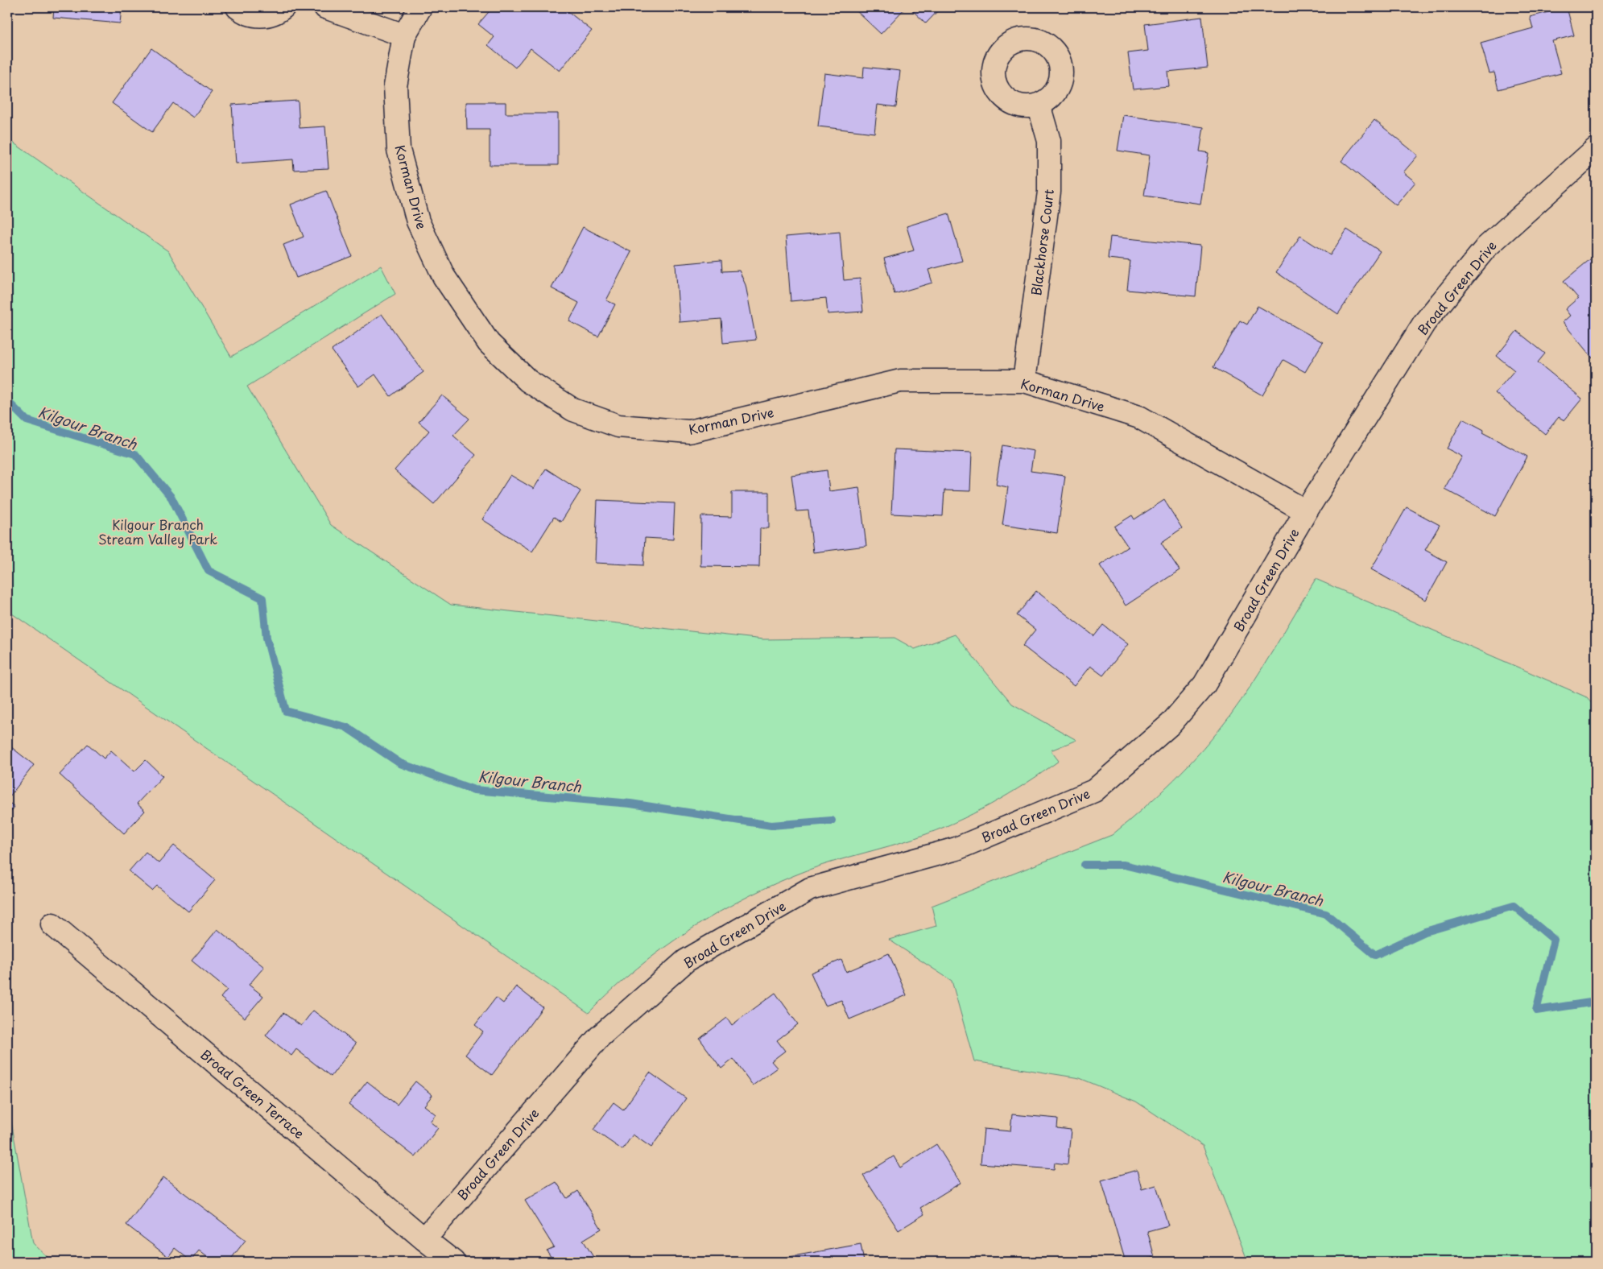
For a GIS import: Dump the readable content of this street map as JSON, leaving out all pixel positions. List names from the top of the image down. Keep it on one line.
{"streets":{"street":["Korman Drive","Blackhorse Court","Broad Green Drive","Broad Green Terrace"]},"crossings":[["Korman Drive","Blackhorse Court"],["Korman Drive","Broad Green Drive"],["Broad Green Drive","Broad Green Terrace"]],"water":["Kilgour Branch"],"parks":["Kilgour Branch Stream Valley Park"]}
